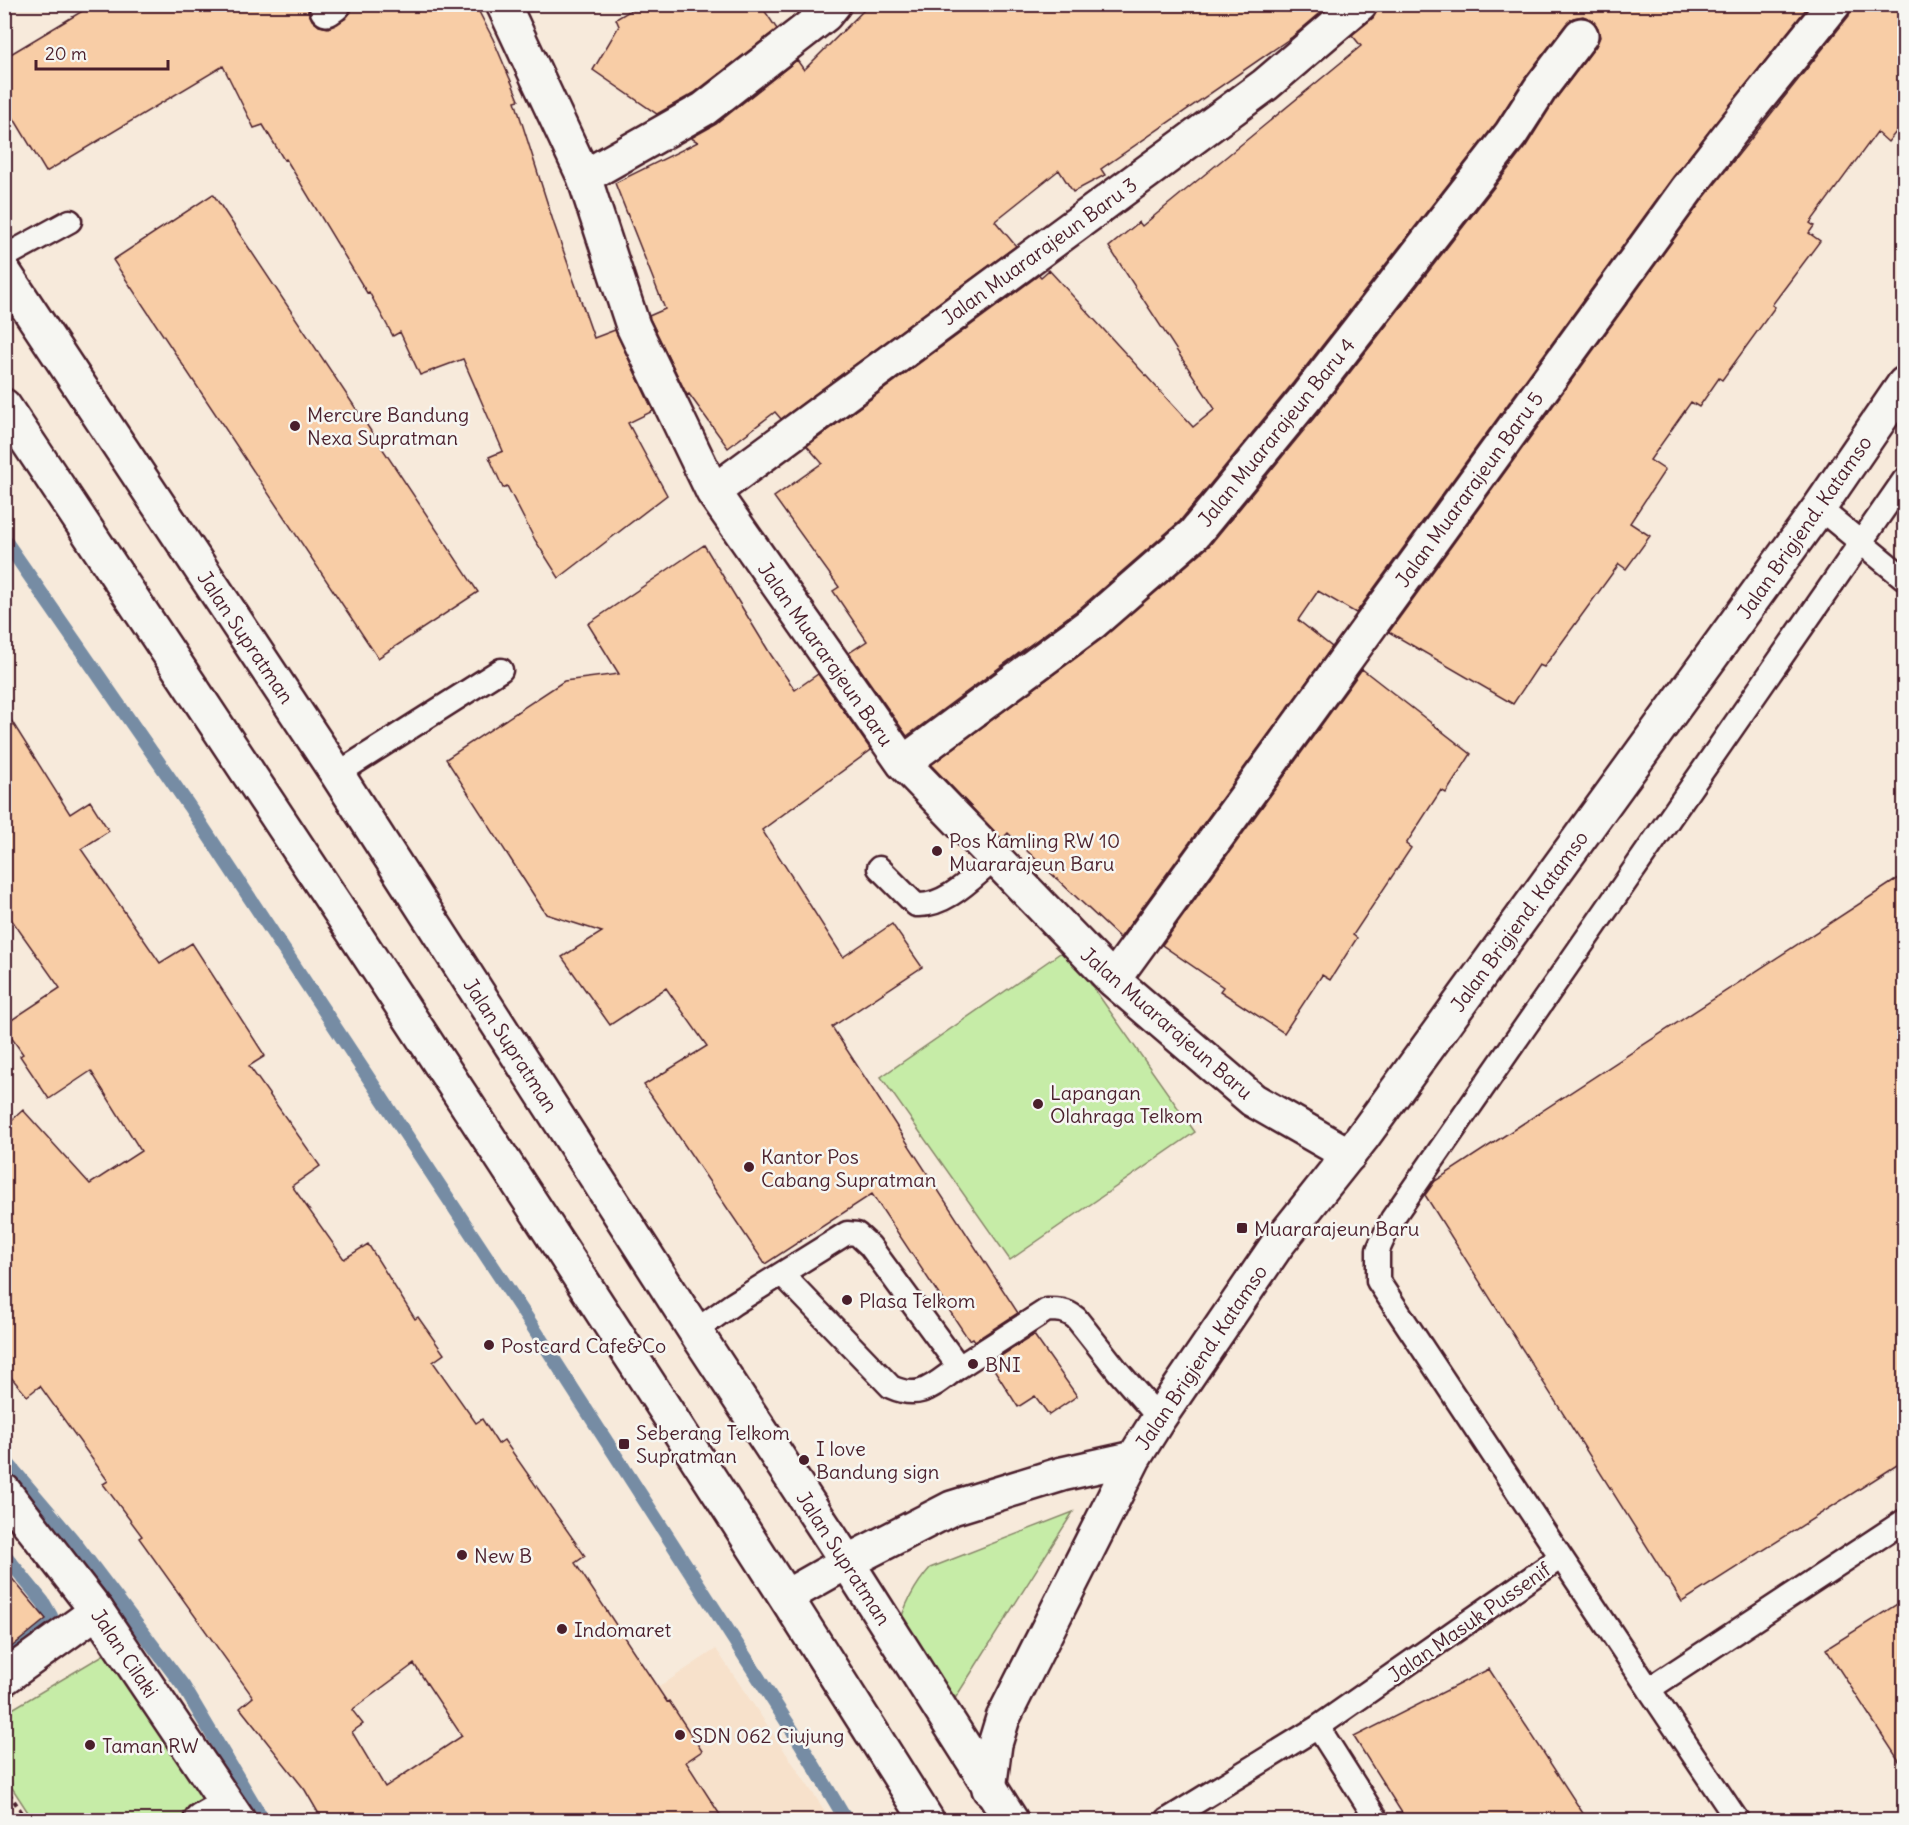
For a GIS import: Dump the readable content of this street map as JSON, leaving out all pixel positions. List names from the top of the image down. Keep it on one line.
{"streets":{"main road":["Jalan Muararajeun Baru 3","Jalan Muararajeun Baru 4","Jalan Muararajeun Baru 5","Jalan Brigjend. Katamso","Jalan Supratman","Jalan Muararajeun Baru","Jalan Cilaki"],"lane":["Jalan Masuk Pussenif"]},"crossings":[["Jalan Muararajeun Baru 3","Jalan Muararajeun Baru"],["Jalan Muararajeun Baru 4","Jalan Muararajeun Baru"],["Jalan Muararajeun Baru 5","Jalan Muararajeun Baru"],["Jalan Brigjend. Katamso","Jalan Supratman"],["Jalan Brigjend. Katamso","Jalan Muararajeun Baru"]],"places":{"other":["Mercure Bandung Nexa Supratman","Pos Kamling RW 10 Muararajeun Baru","Lapangan Olahraga Telkom","Kantor Pos Cabang Supratman","Plasa Telkom","Postcard Cafe&Co","BNI","I love Bandung sign","New B","Indomaret","SDN 062 Ciujung","Taman RW"],"transit":["Muararajeun Baru","Seberang Telkom Supratman"]},"scale_bar":"20 m"}
